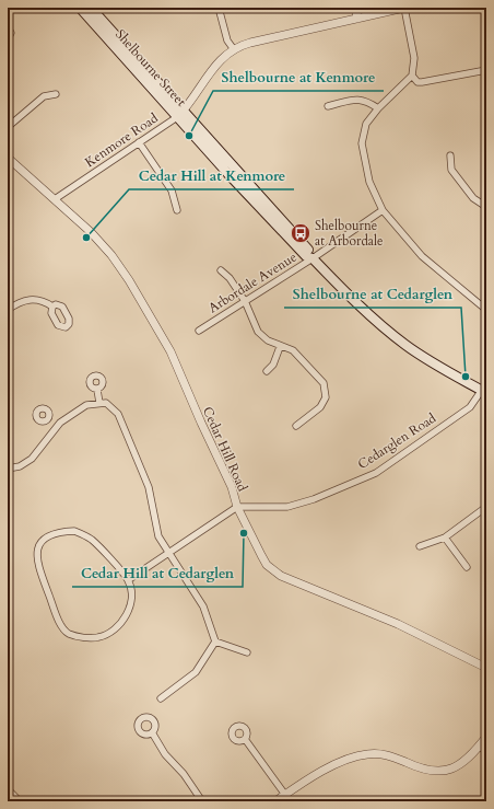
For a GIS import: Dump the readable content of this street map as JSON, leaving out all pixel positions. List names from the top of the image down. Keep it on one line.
{"streets":{"main road":["Shelbourne Street"],"street":["Kenmore Road","Arbordale Avenue","Cedarglen Road","Cedar Hill Road"]},"crossings":[["Shelbourne Street","Kenmore Road"],["Shelbourne Street","Arbordale Avenue"],["Shelbourne Street","Cedarglen Road"],["Kenmore Road","Cedar Hill Road"],["Cedarglen Road","Cedar Hill Road"]],"places":{"other":["Shelbourne at Kenmore","Cedar Hill at Kenmore","Shelbourne at Cedarglen","Cedar Hill at Cedarglen"],"bus stop":["Shelbourne at Arbordale"]}}
